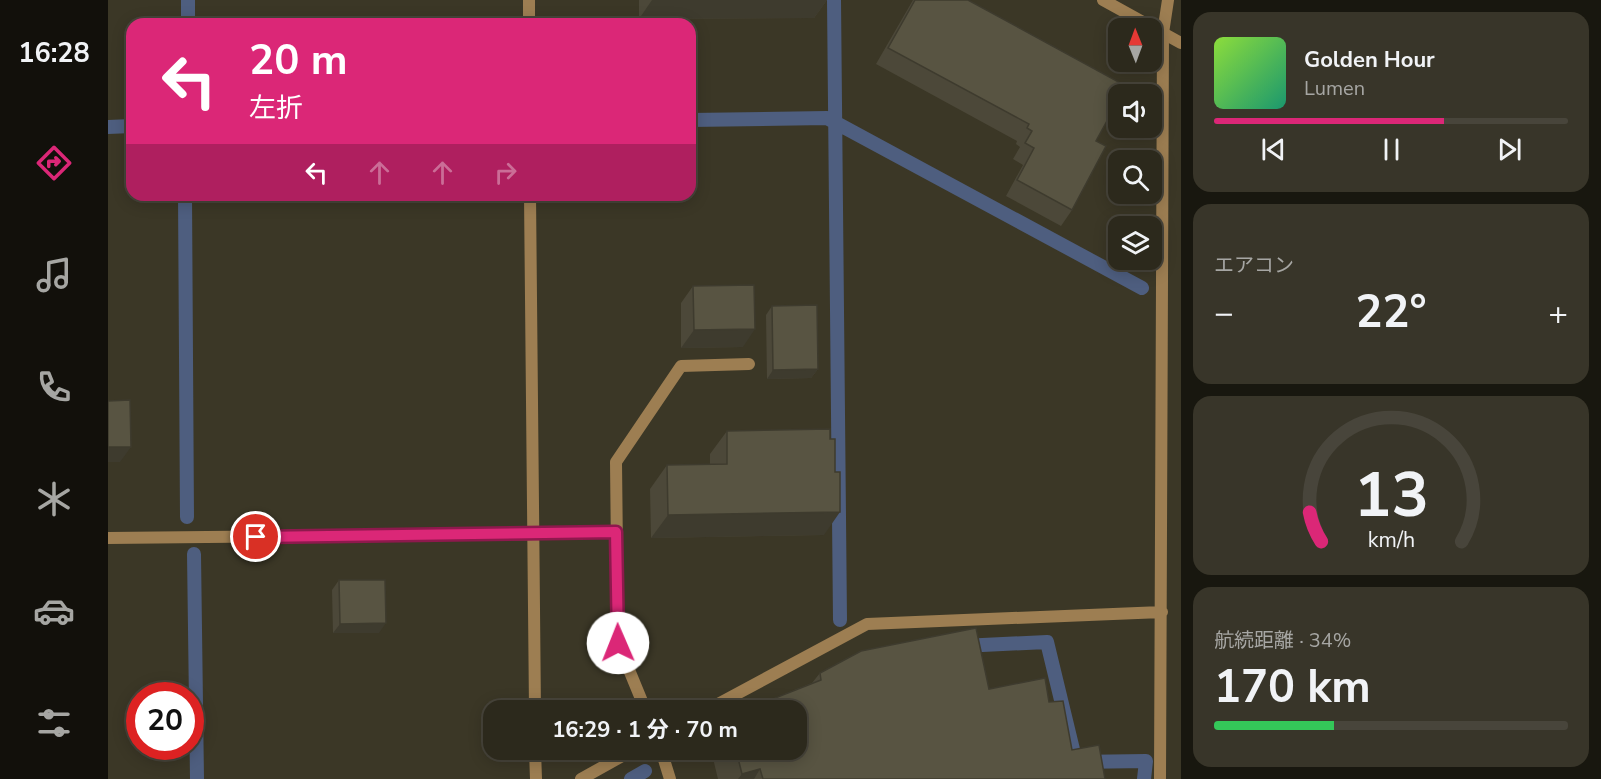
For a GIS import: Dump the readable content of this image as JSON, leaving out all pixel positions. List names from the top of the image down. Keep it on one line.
{"north":"top","page":{"tabs":"16:28","turn":["20 m","左折"],"song":["Golden Hour","Lumen"],"tile":["エアコン",["航続距離 · 34%","170 km"]],"heat":["−","22°","+"],"limit":"20","trip":"16:29 · 1 分 · 70 m","gauge":["13","km/h"]}}
